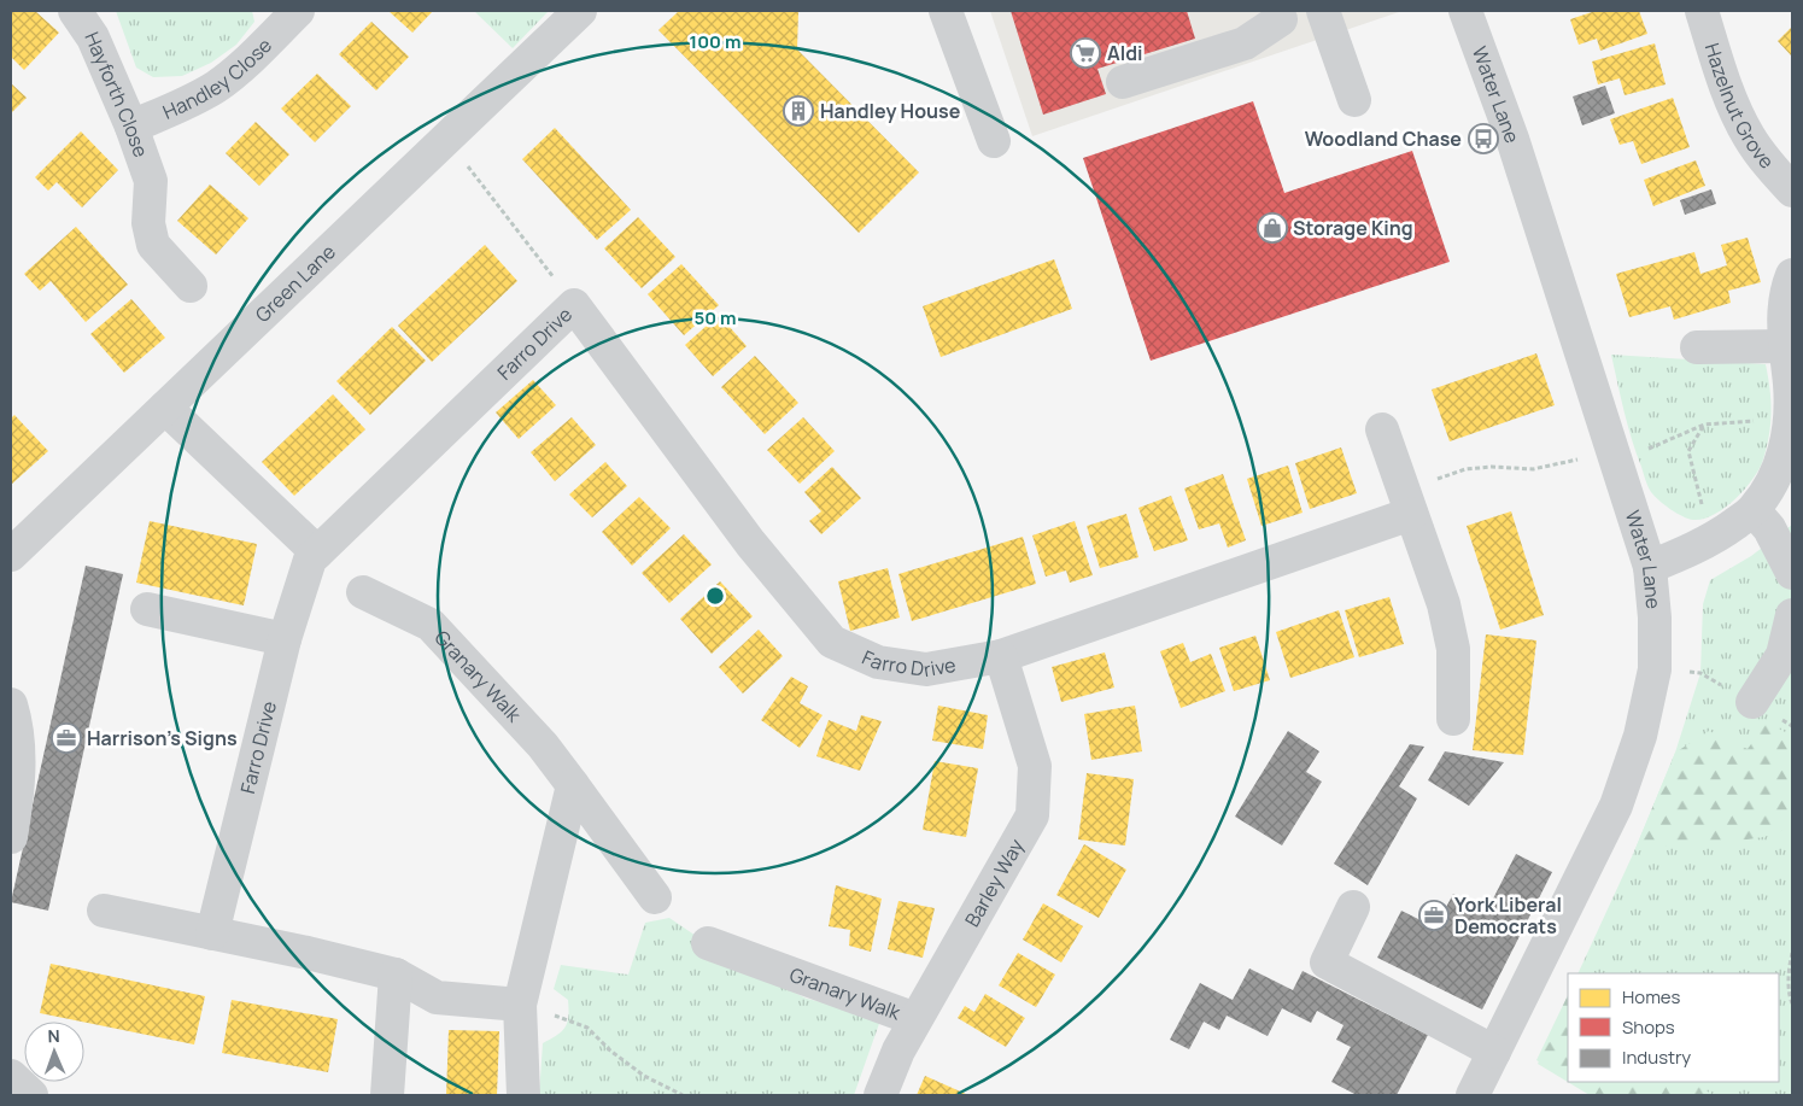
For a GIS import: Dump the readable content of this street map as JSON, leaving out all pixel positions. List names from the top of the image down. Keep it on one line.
{"streets":{"street":["Handley Close","Hayforth Close","Water Lane","Hazelnut Grove","Green Lane","Farro Drive","Granary Walk","Barley Way"]},"crossings":[["Handley Close","Hayforth Close"],["Farro Drive","Barley Way"],["Granary Walk","Barley Way"]],"places":{"supermarket":["Aldi"],"building":["Handley House"],"bus stop":["Woodland Chase"],"shop":["Storage King"],"office":["Harrison's Signs","York Liberal Democrats"]},"legend":["Homes","Shops","Industry"],"north":"top","rings":["100 m","50 m"]}
